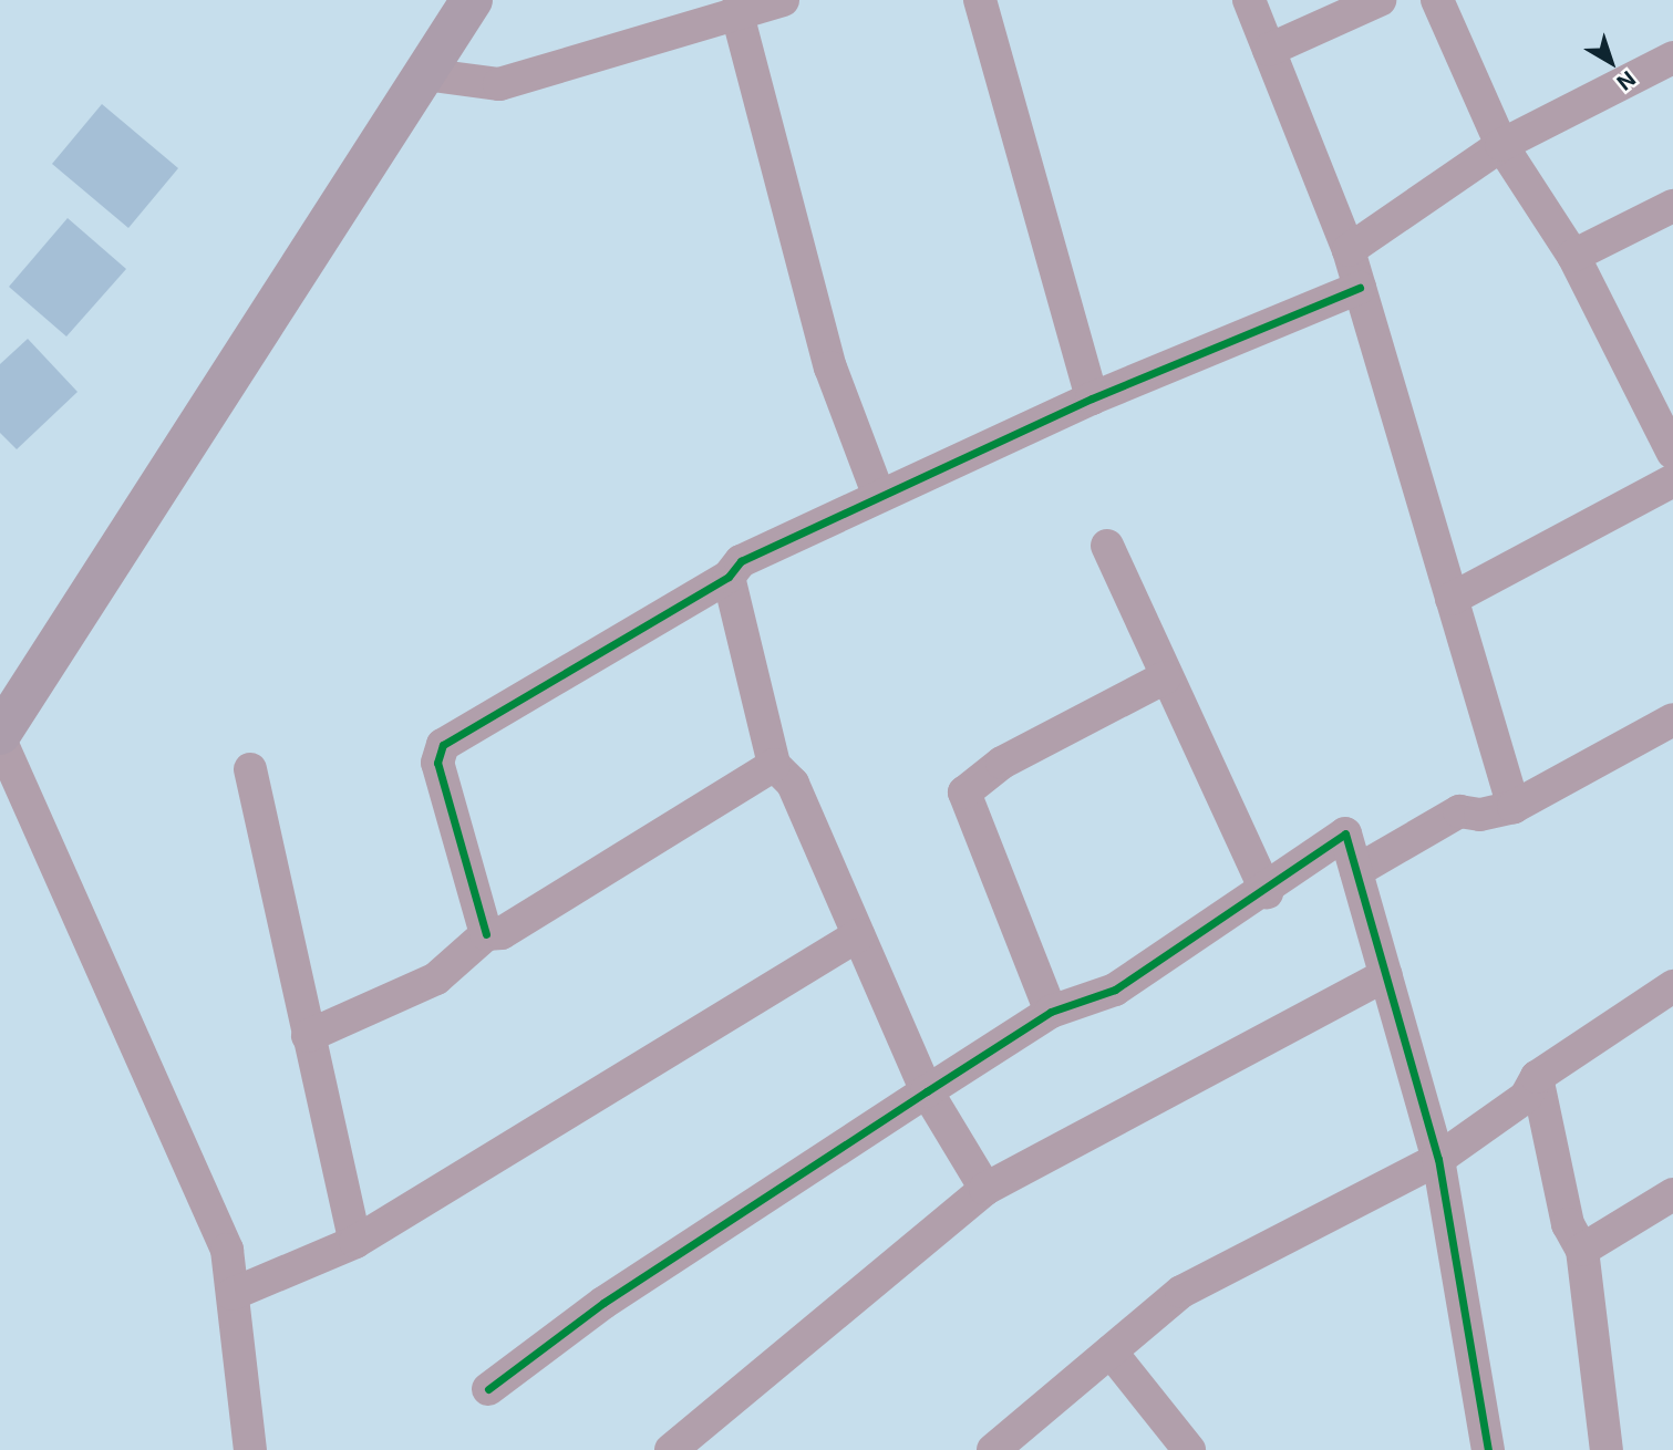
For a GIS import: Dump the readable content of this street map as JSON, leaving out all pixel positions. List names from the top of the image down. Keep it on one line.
{"north":"bottom right"}
